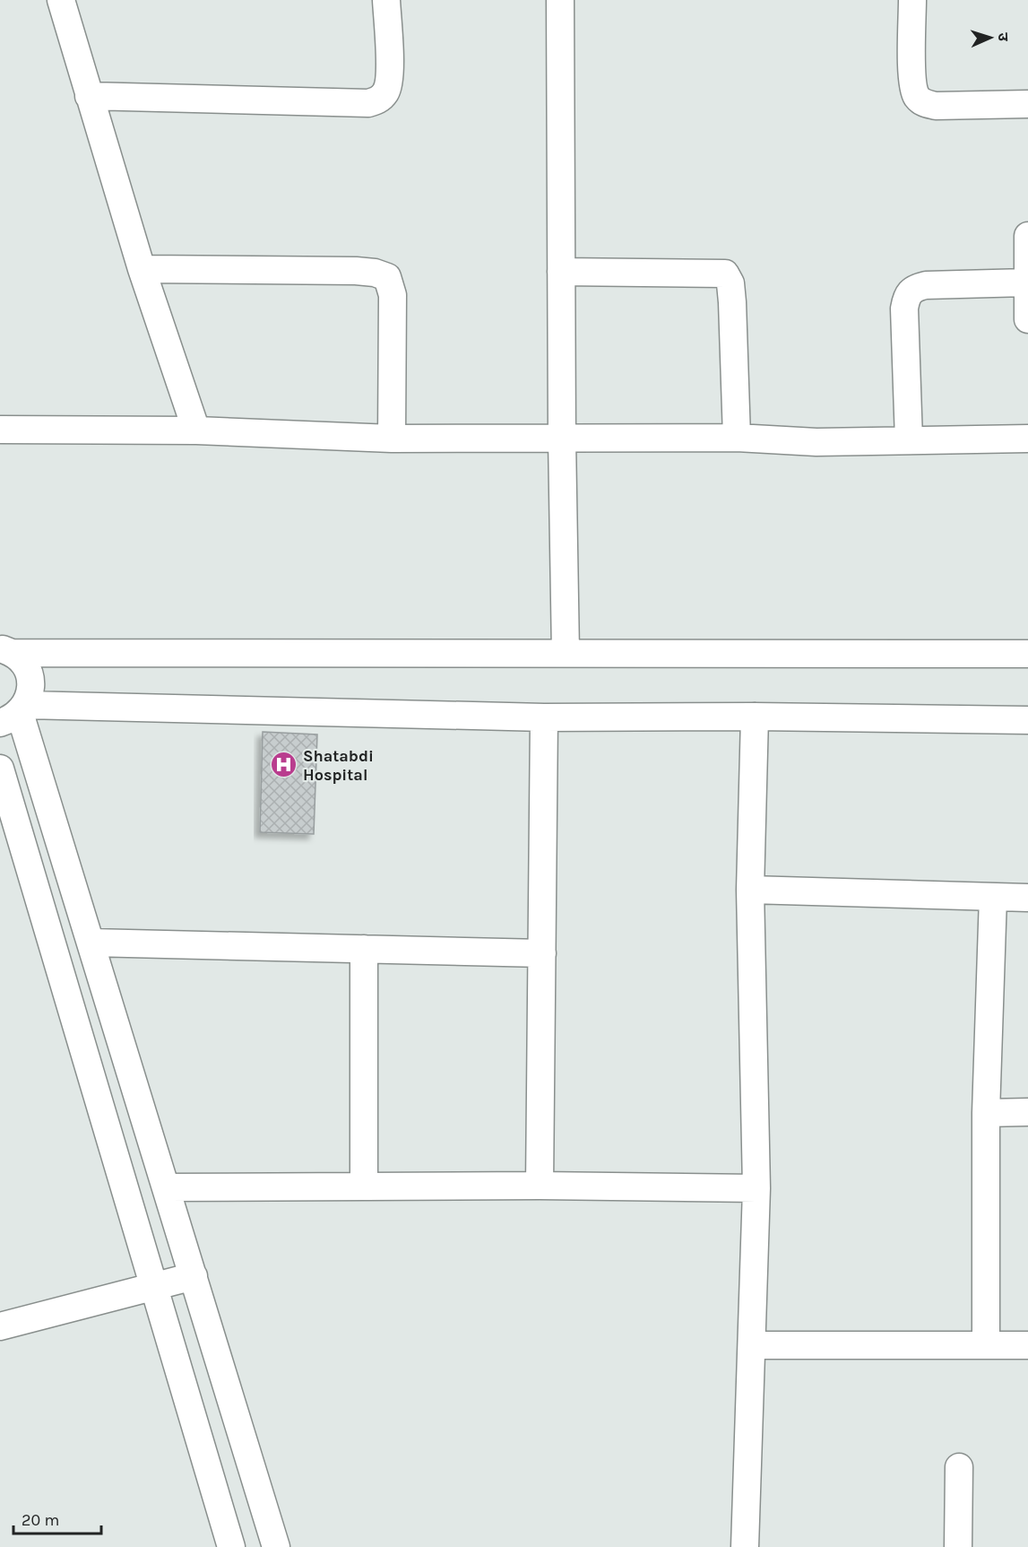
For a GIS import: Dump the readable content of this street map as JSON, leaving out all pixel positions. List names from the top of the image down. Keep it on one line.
{"places":{"hospital":["Shatabdi Hospital"]},"scale_bar":"20 m","north":"right"}
